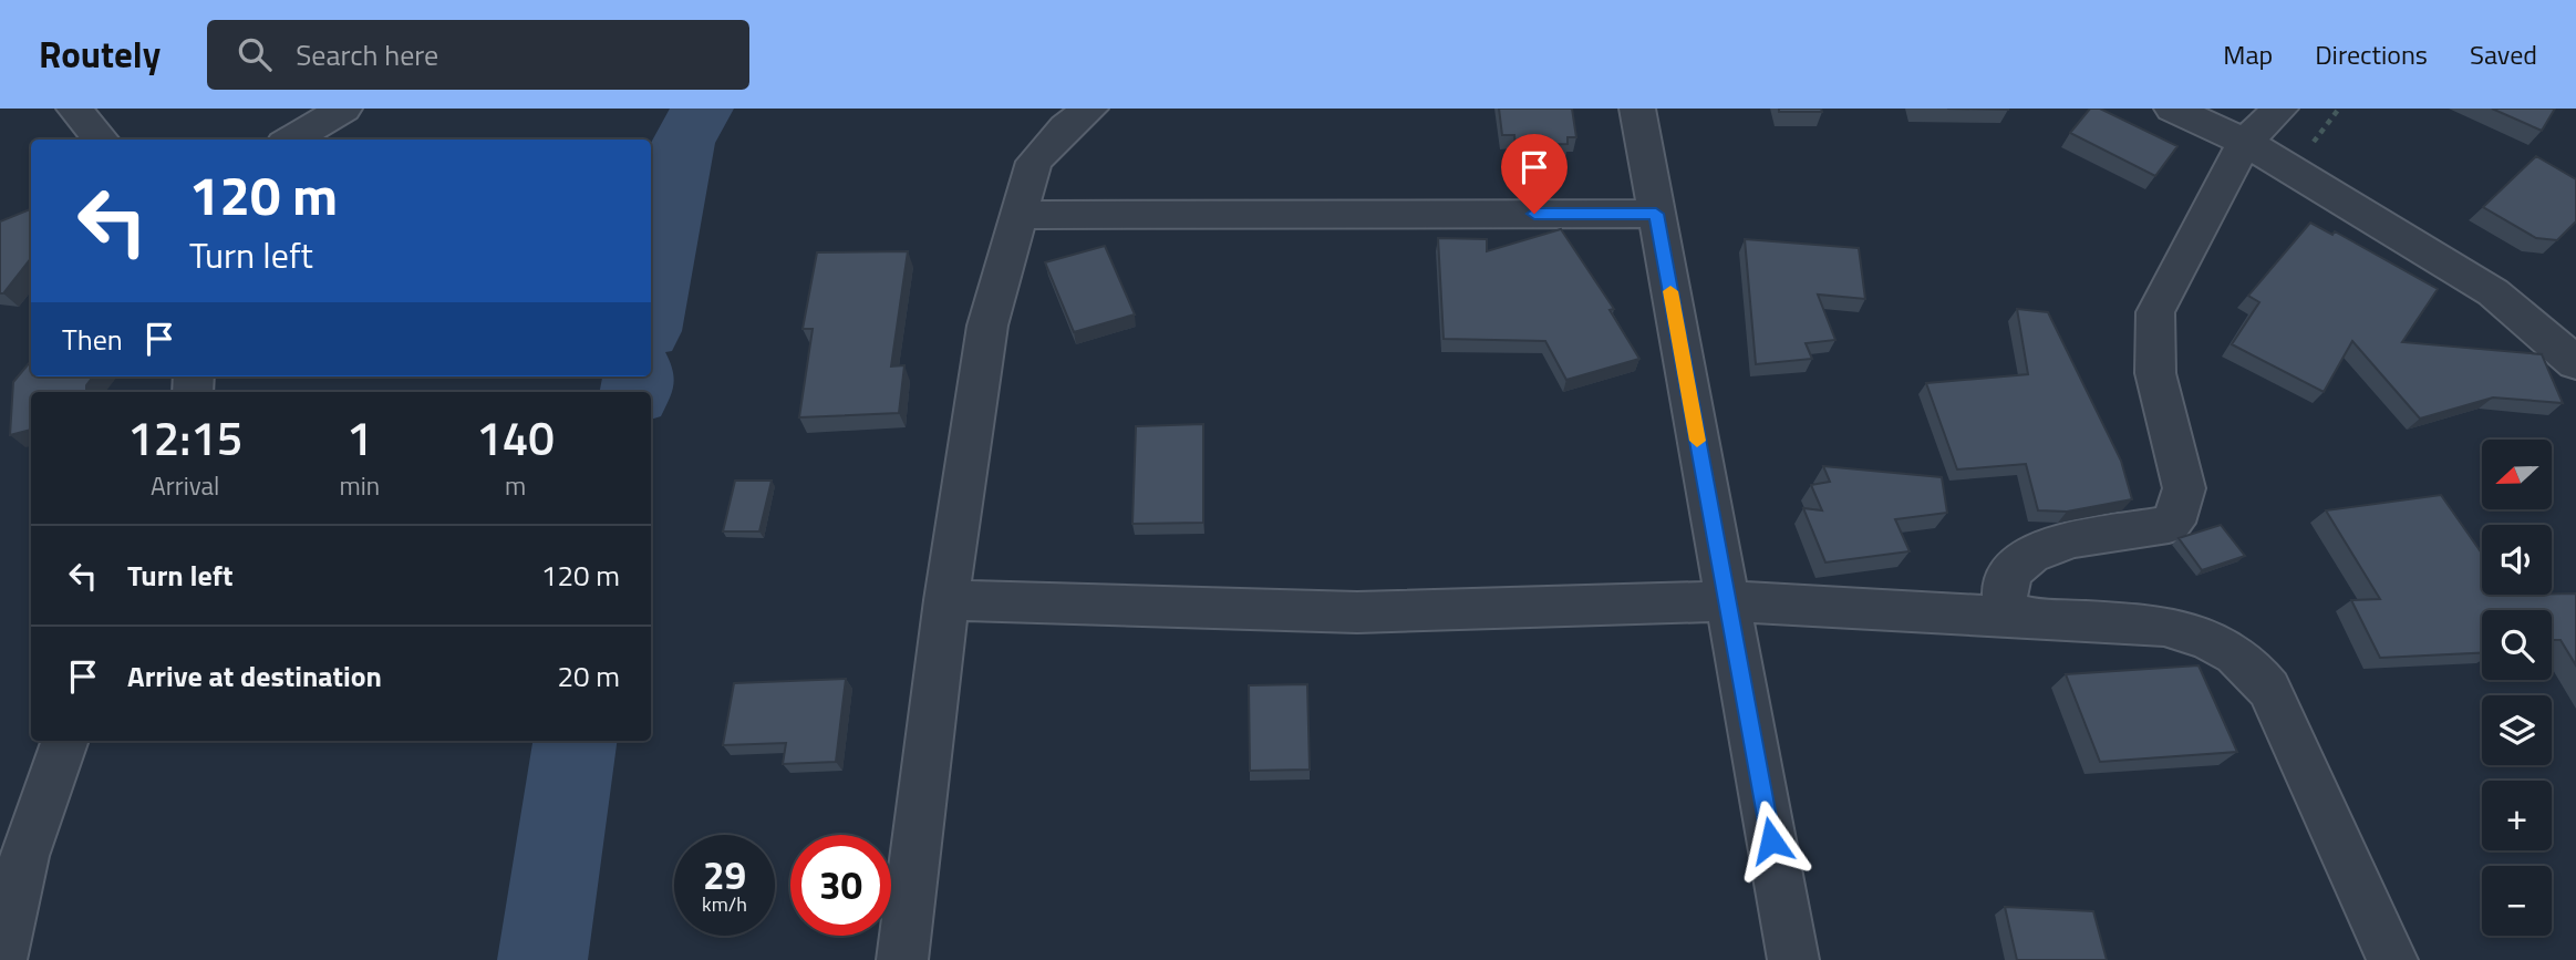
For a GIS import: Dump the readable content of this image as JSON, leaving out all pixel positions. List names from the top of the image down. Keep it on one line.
{"north":"left","page":{"header":"Routely","search":"Search here","nav":["Map","Directions","Saved"],"turn":["120 m","Turn left"],"then":"Then","eta":["12:15","Arrival","1","min","140","m"],"map_buttons":["+","−"],"list":[{"name":"Turn left","value":"120 m"},{"name":"Arrive at destination","value":"20 m"}],"speed":"29 km/h","limit":"30"}}
